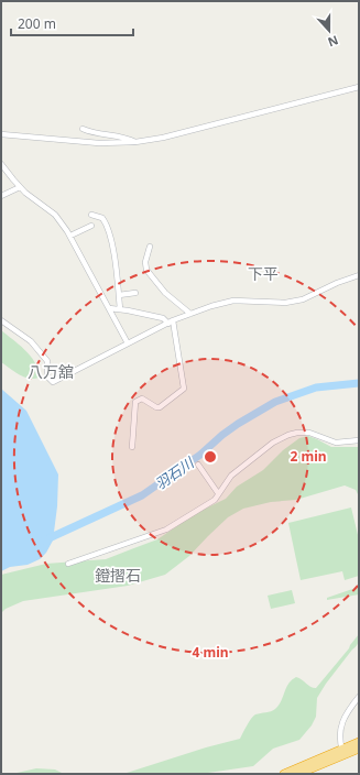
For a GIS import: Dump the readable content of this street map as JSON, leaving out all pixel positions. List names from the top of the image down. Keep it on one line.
{"districts":["下平","八万舘","鐙摺石"],"water":["羽石川"],"scale_bar":"200 m","north":"bottom","rings":["2 min","4 min"]}
